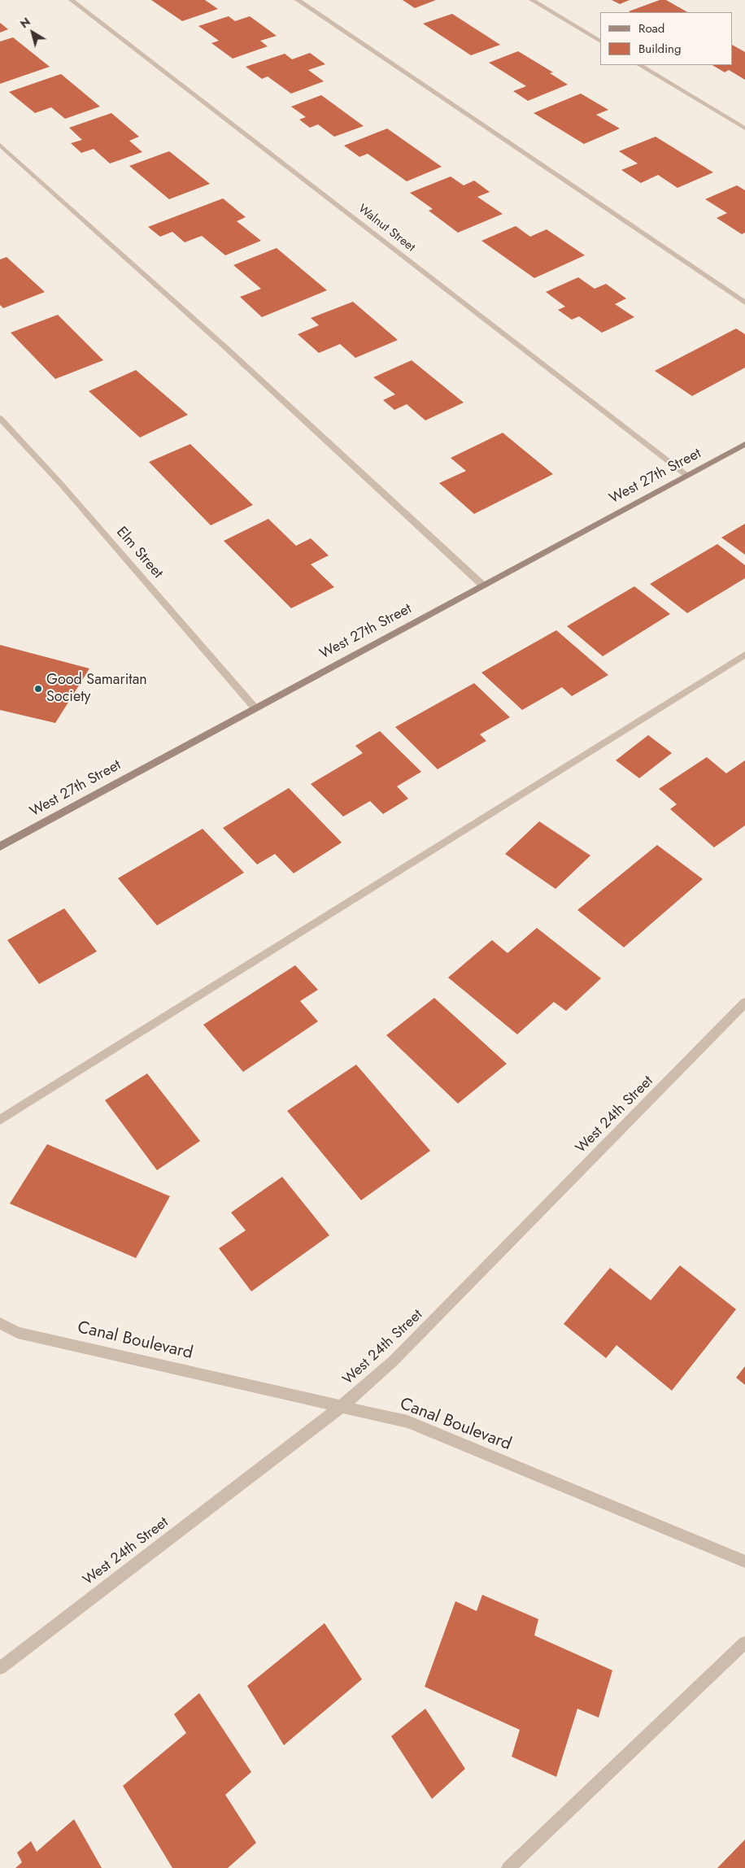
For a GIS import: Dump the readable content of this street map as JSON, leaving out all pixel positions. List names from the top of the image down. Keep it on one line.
{"streets":{"main road":["West 27th Street"],"street":["Walnut Street","Elm Street","West 24th Street","Canal Boulevard"]},"crossings":[["Walnut Street","West 27th Street"],["West 27th Street","Elm Street"],["West 24th Street","Canal Boulevard"]],"places":["Good Samaritan Society"],"legend":["Road","Building"],"north":"top left"}
